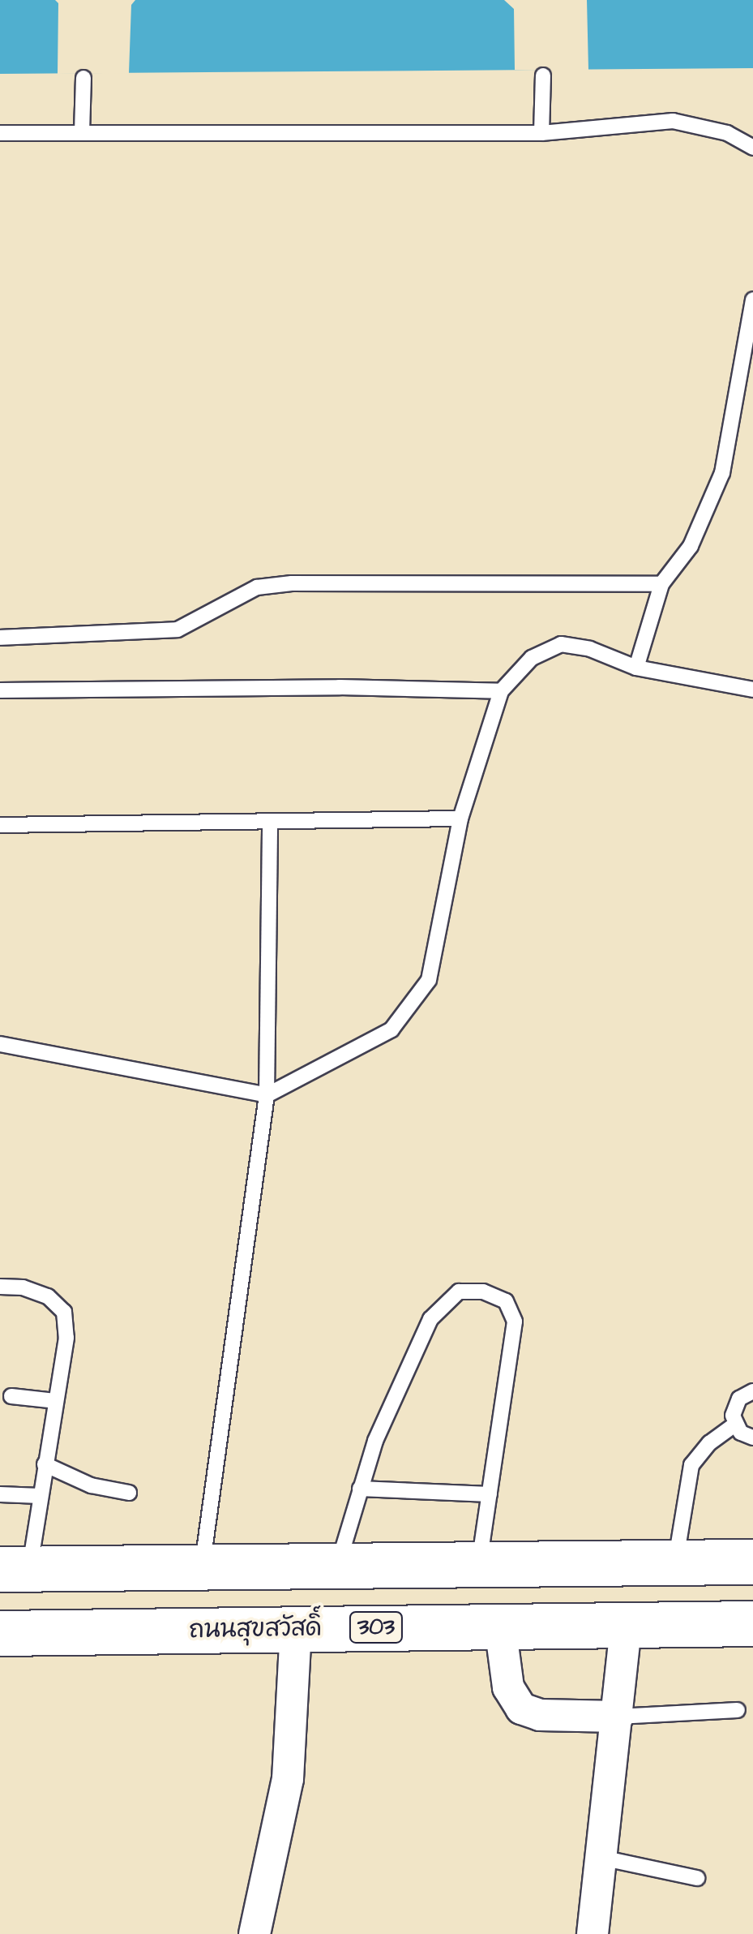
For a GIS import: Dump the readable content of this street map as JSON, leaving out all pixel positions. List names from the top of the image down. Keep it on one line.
{"streets":{"main road":["303","ถนนสุขสวัสดิ์"]}}
